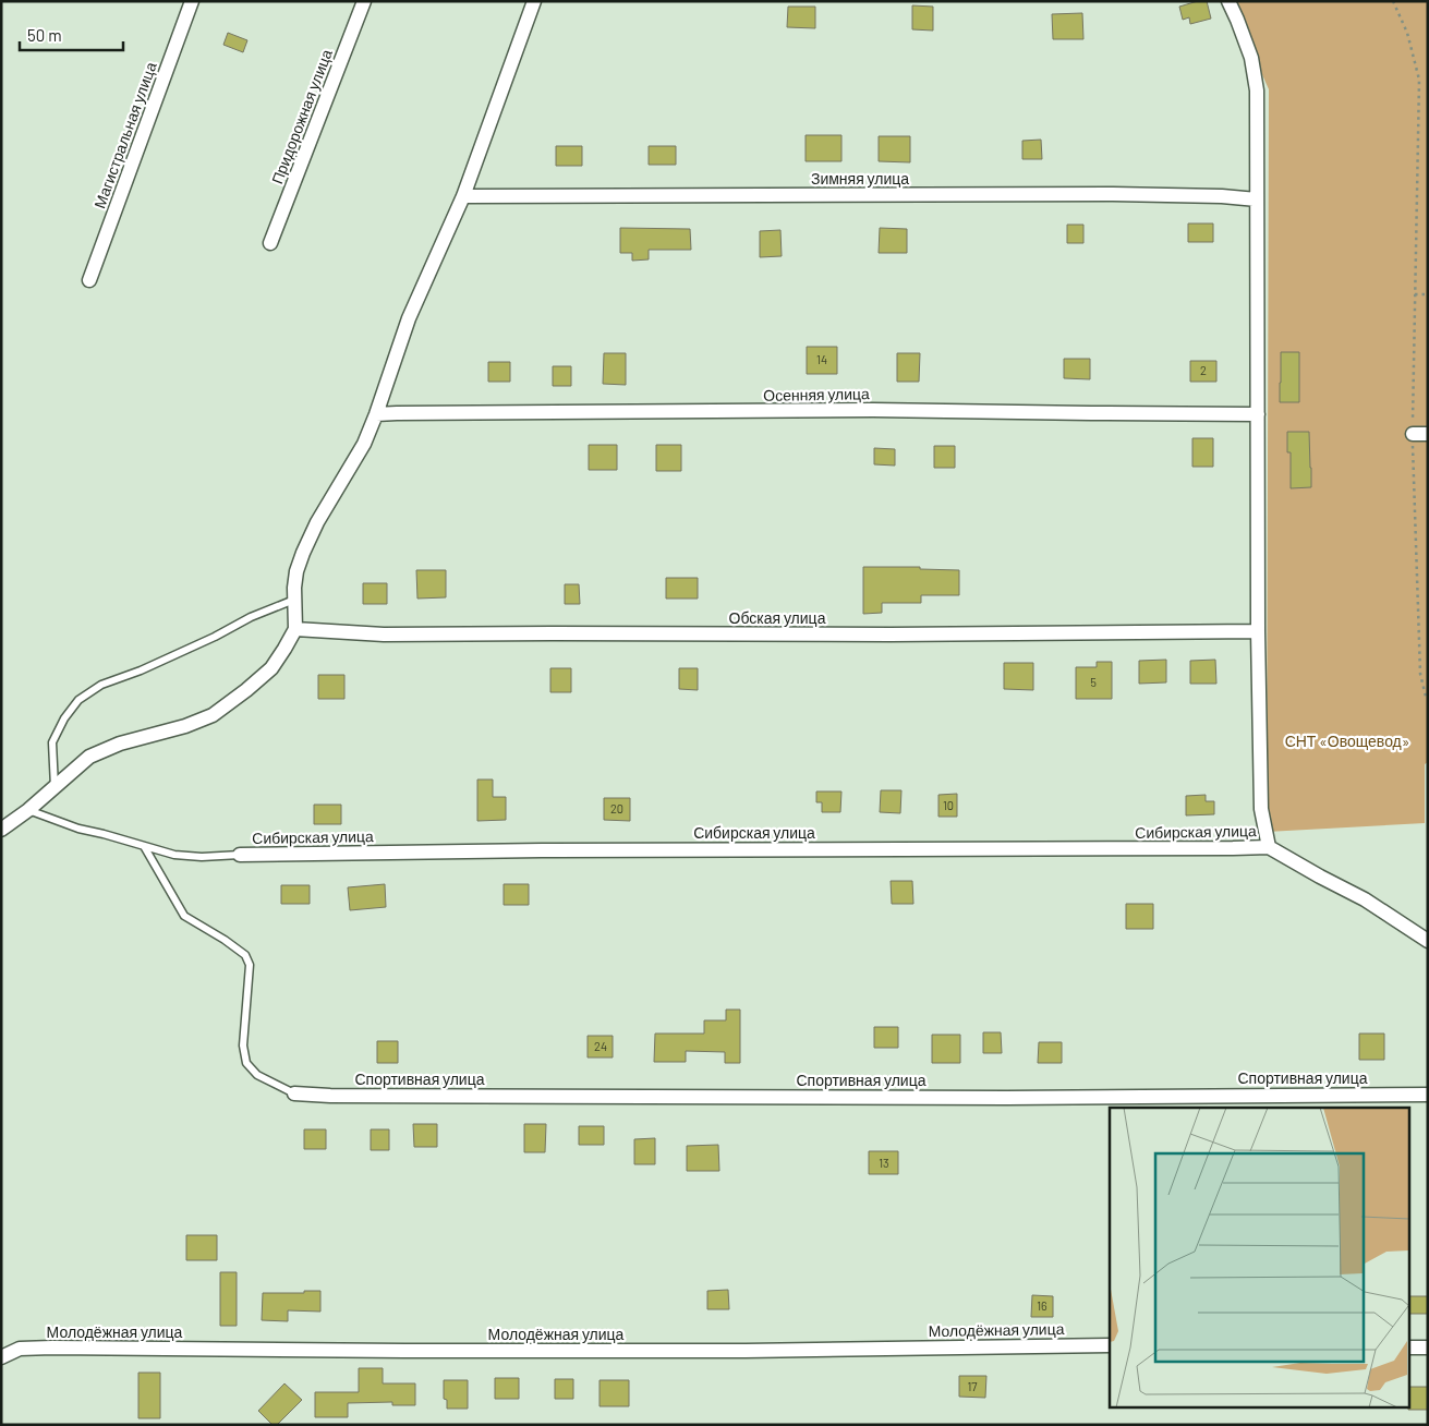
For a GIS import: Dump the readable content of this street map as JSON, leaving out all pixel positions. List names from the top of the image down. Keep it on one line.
{"streets":{"street":["Придорожная улица","Магистральная улица","Зимняя улица","Осенняя улица","Обская улица","Сибирская улица","Спортивная улица","Молодёжная улица"]},"parks":["СНТ «Овощевод»"],"house_numbers":["14","2","5","10","20","24","13","16","17"],"scale_bar":"50 m"}
